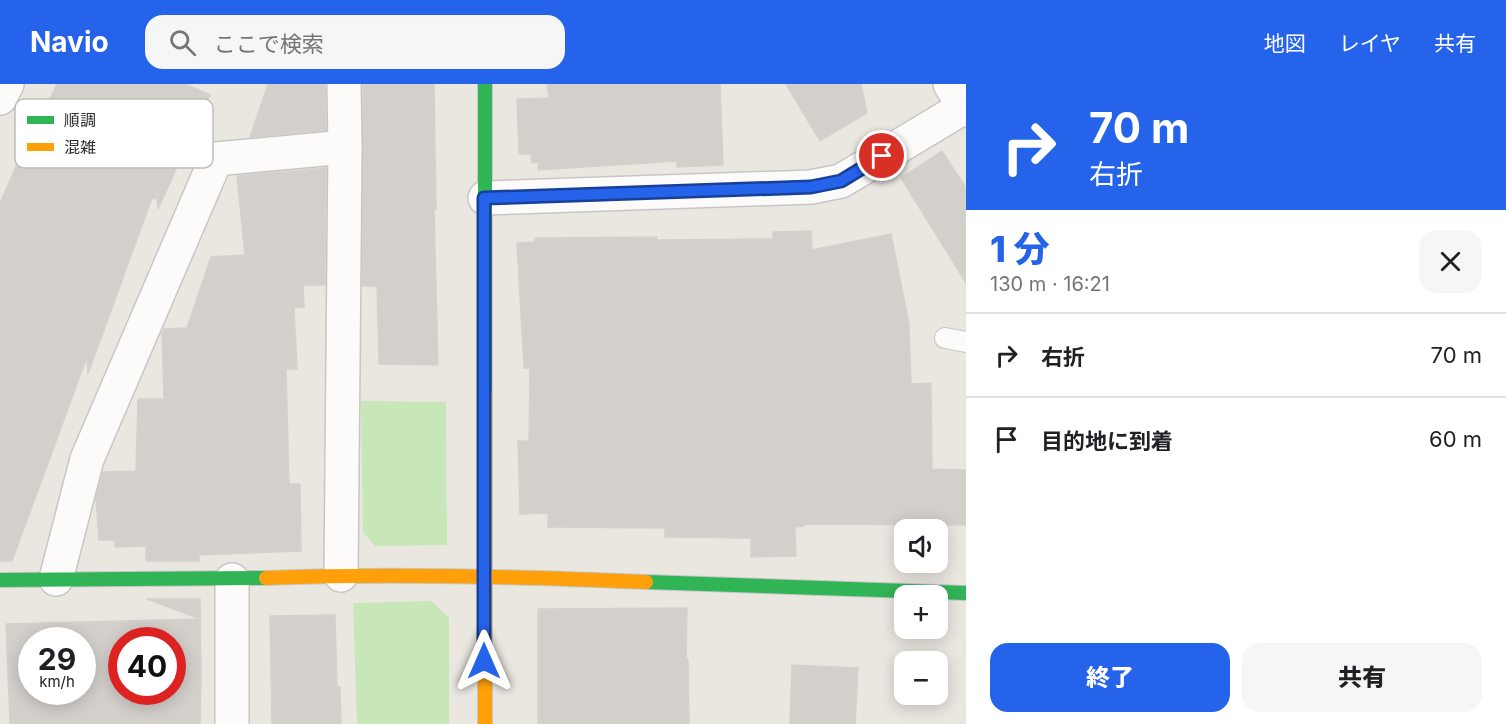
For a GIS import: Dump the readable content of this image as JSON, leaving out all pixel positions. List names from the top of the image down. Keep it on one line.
{"legend":["順調","混雑"],"page":{"header":"Navio","search":"ここで検索","nav":["地図","レイヤ","共有"],"turn":["70 m","右折"],"heading":["1 分","130 m · 16:21"],"list":[{"name":"右折","value":"70 m"},{"name":"目的地に到着","value":"60 m"}],"map_buttons":["+","−"],"speed":"29 km/h","limit":"40","buttons":["終了","共有"]}}
